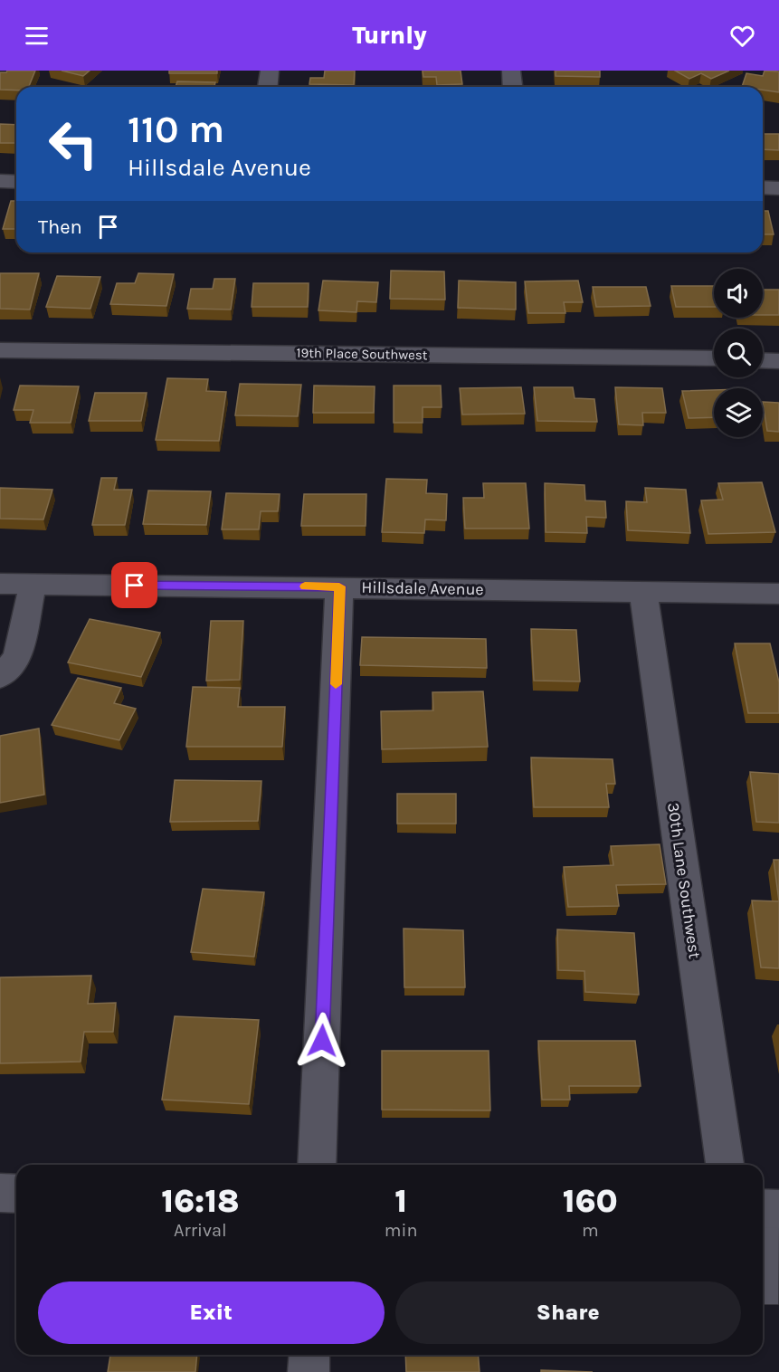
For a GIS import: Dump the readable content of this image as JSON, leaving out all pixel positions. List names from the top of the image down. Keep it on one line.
{"streets":{"street":["19th Place Southwest","Hillsdale Avenue","30th Lane Southwest"]},"crossings":[["Hillsdale Avenue","30th Lane Southwest"]],"page":{"header":"Turnly","turn":["110 m","Hillsdale Avenue"],"then":"Then","eta":["16:18","Arrival","1","min","160","m"],"buttons":["Exit","Share"]}}
